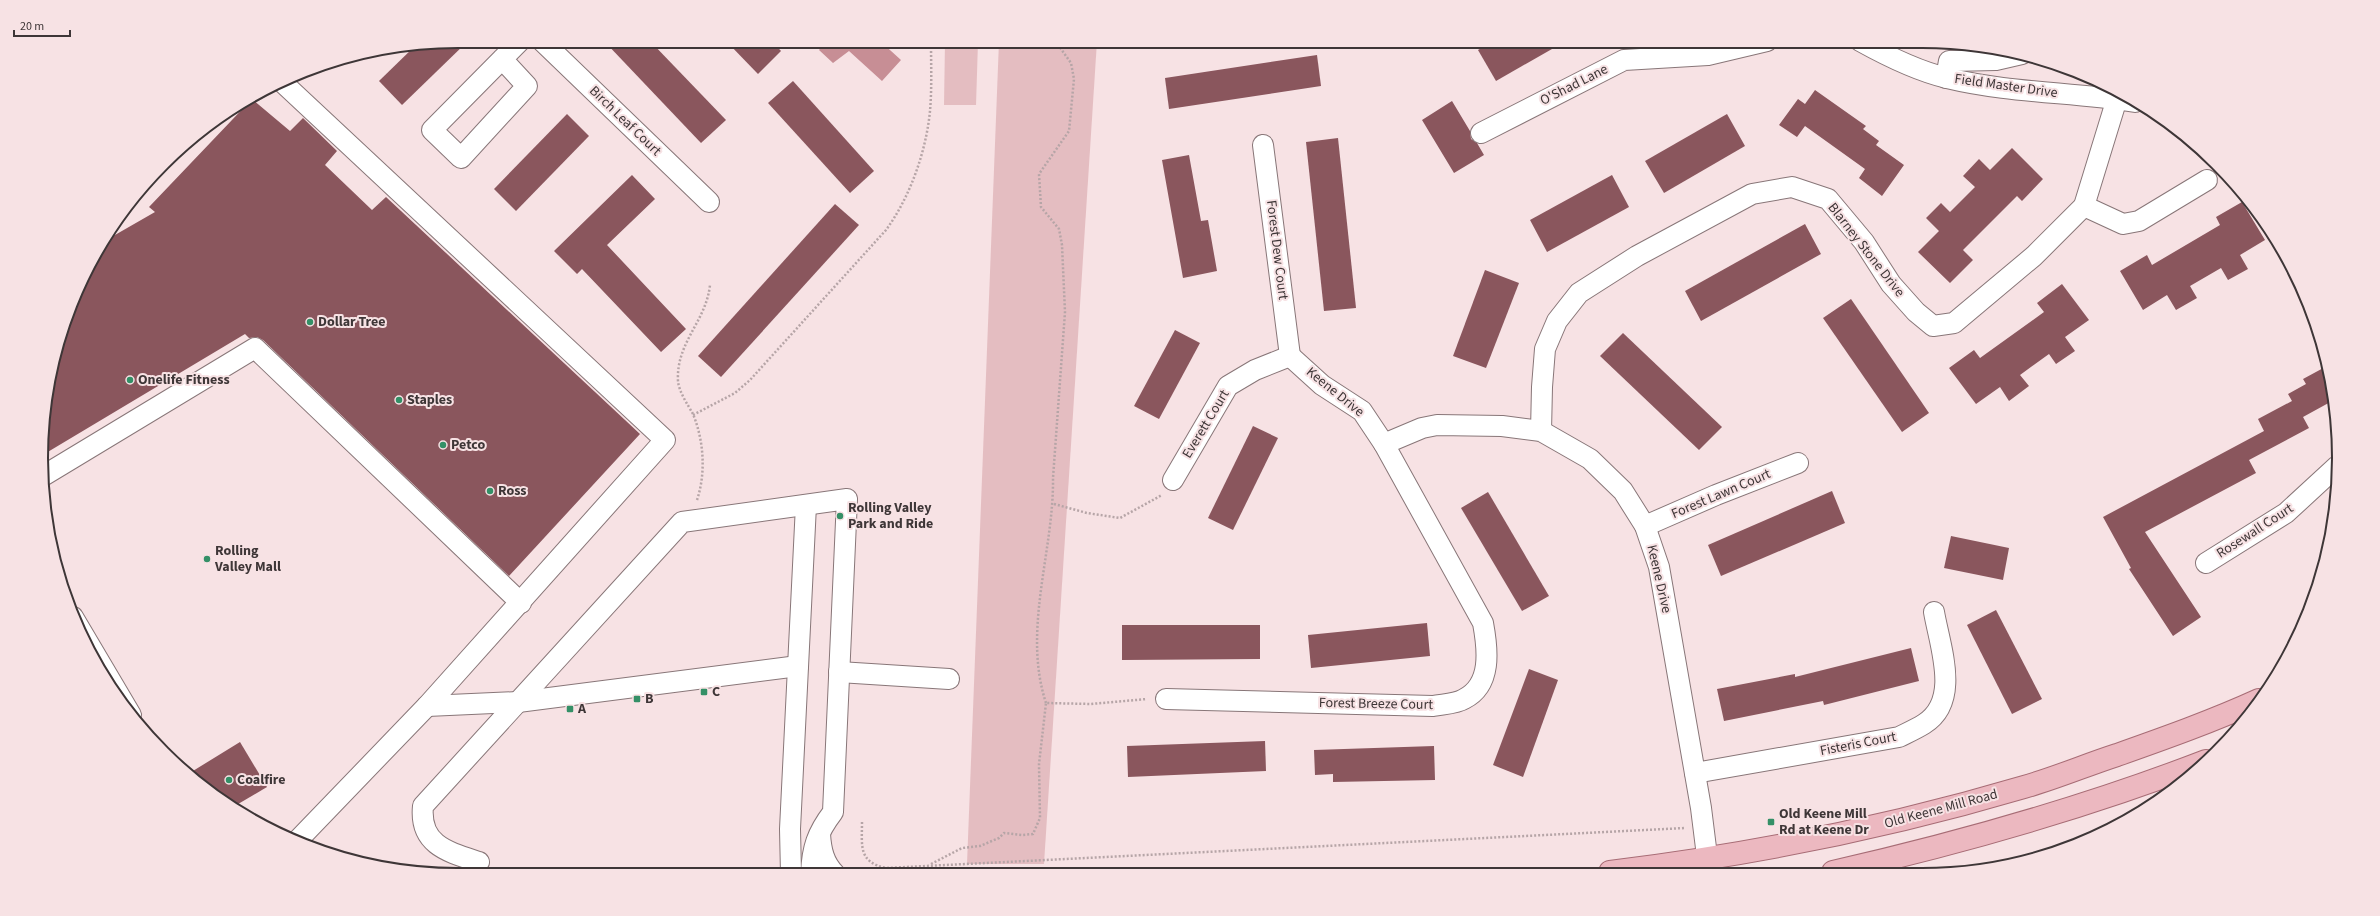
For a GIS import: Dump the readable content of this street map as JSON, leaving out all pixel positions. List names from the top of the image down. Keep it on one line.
{"streets":{"main road":["Old Keene Mill Road"],"street":["O'Shad Lane","Field Master Drive","Birch Leaf Court","Forest Dew Court","Blarney Stone Drive","Keene Drive","Everett Court","Forest Lawn Court","Rosewall Court","Forest Breeze Court","Fisteris Court"]},"crossings":[["Forest Dew Court","Keene Drive"],["Forest Dew Court","Everett Court"],["Blarney Stone Drive","Keene Drive"],["Keene Drive","Everett Court"],["Keene Drive","Forest Lawn Court"],["Keene Drive","Forest Breeze Court"],["Keene Drive","Fisteris Court"],["Keene Drive","Old Keene Mill Road"]],"places":{"other":["Dollar Tree","Onelife Fitness","Staples","Petco","Ross","Rolling Valley Park and Ride","Rolling Valley Mall","Coalfire"],"transit":["C","B","A","Old Keene Mill Rd at Keene Dr"]},"scale_bar":"20 m"}
